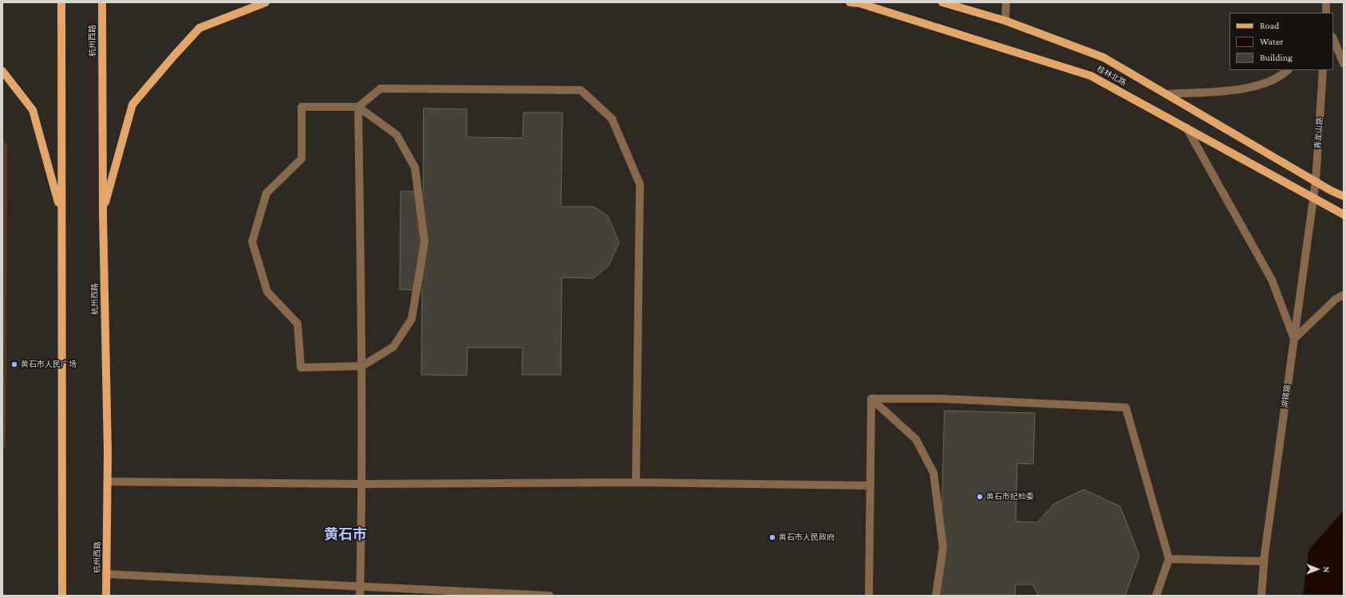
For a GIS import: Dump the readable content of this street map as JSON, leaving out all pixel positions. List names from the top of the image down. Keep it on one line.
{"streets":{"main road":["杭州西路","桂林北路"],"street":["青龙山路","湖锦路"]},"crossings":[["桂林北路","青龙山路"],["桂林北路","湖锦路"],["青龙山路","湖锦路"]],"districts":["黄石市"],"places":["黄石市人民广场","黄石市纪检委","黄石市人民政府"],"legend":["Road","Water","Building"],"north":"right"}
